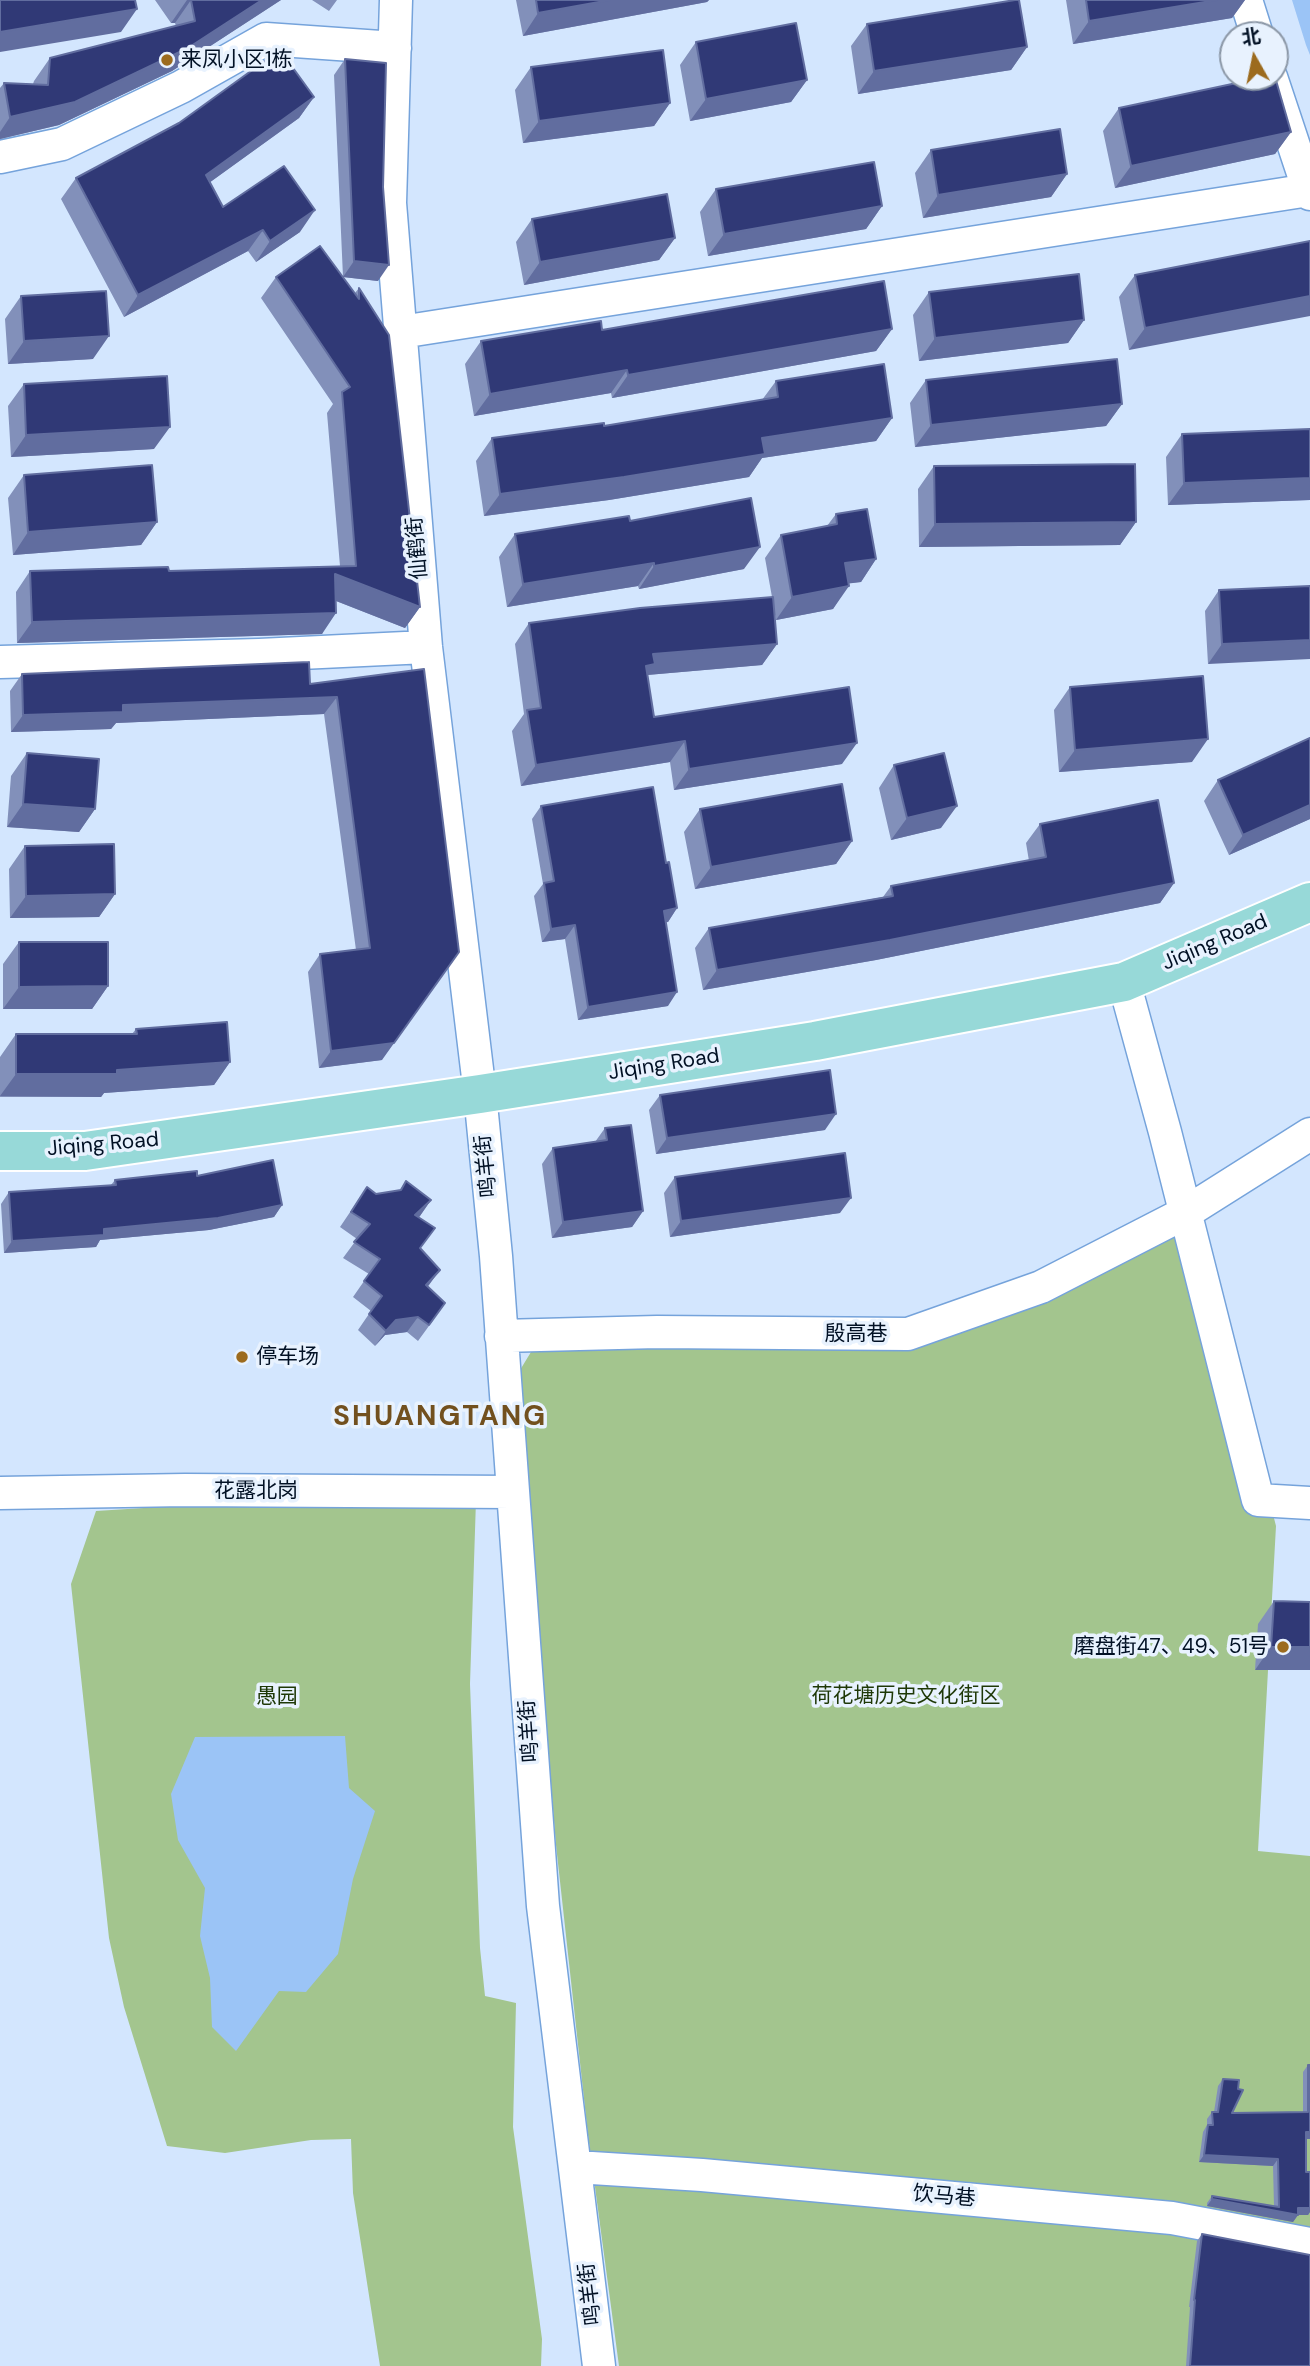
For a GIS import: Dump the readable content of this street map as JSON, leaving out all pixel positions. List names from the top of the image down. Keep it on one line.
{"streets":{"main road":["Jiqing Road"],"street":["仙鹤街","鸣羊街","殷高巷","花露北岗","饮马巷"]},"crossings":[["仙鹤街","Jiqing Road"],["仙鹤街","鸣羊街"],["Jiqing Road","鸣羊街"],["鸣羊街","殷高巷"],["鸣羊街","花露北岗"],["鸣羊街","饮马巷"]],"districts":["SHUANGTANG"],"parks":["荷花塘历史文化街区","愚园"],"places":["来凤小区1栋","停车场","磨盘街47、49、51号"],"north":"top"}
